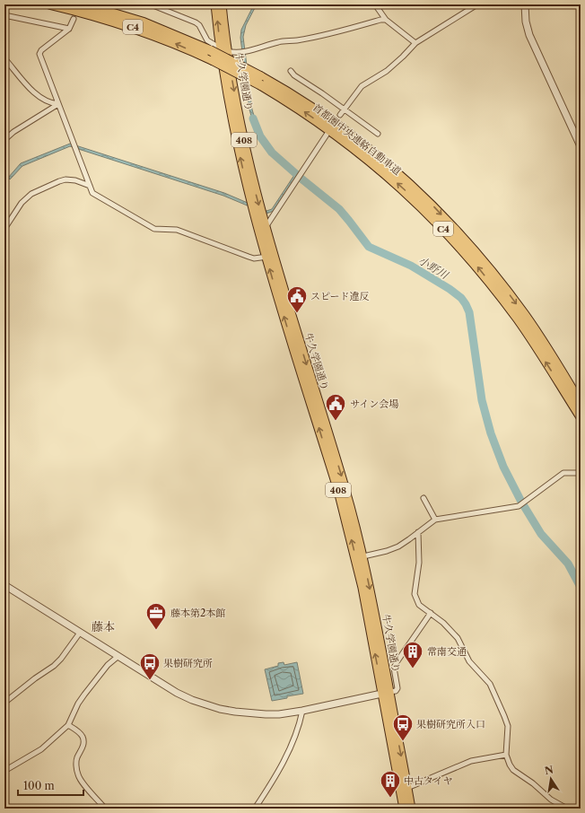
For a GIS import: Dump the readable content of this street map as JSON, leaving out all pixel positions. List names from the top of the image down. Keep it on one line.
{"streets":{"highway":["C4","牛久学園通り","首都圏中央連絡自動車道","408"]},"districts":["藤本"],"water":["小野川"],"places":{"public building":["スピード違反","サイン会場"],"office":["藤本第2本館"],"building":["常南交通","中古タイヤ"],"bus stop":["果樹研究所","果樹研究所入口"]},"scale_bar":"100 m","north":"top"}
